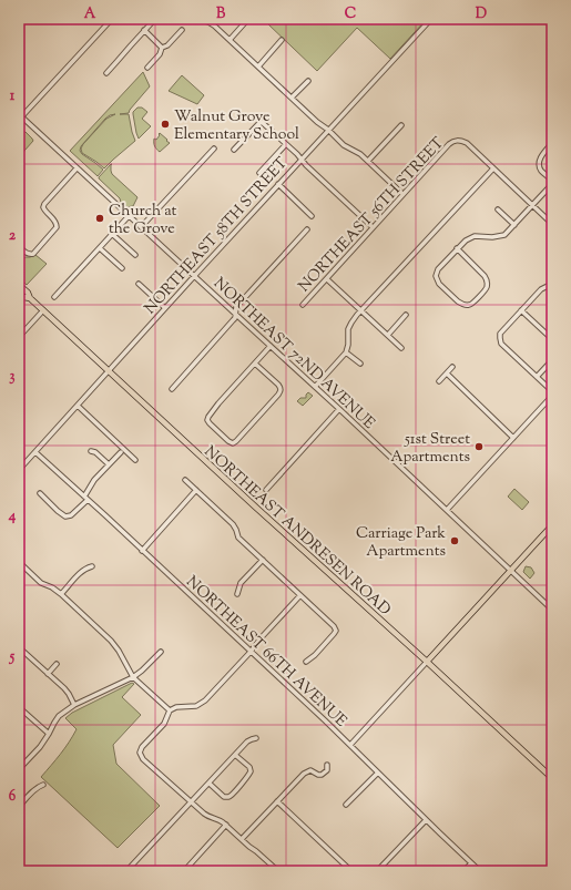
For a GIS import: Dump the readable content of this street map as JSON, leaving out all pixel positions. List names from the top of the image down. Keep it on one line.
{"streets":{"main road":["NORTHEAST ANDRESEN ROAD"],"street":["NORTHEAST 56TH STREET","NORTHEAST 58TH STREET","NORTHEAST 72ND AVENUE","NORTHEAST 66TH AVENUE"]},"crossings":[["NORTHEAST 58TH STREET","NORTHEAST 72ND AVENUE"],["NORTHEAST 58TH STREET","NORTHEAST ANDRESEN ROAD"],["NORTHEAST 58TH STREET","NORTHEAST 66TH AVENUE"]],"places":["Walnut Grove Elementary School","Church at the Grove","51st Street Apartments","Carriage Park Apartments"],"grid":{"columns":["A","B","C","D"],"rows":["1","2","3","4","5","6"]}}
